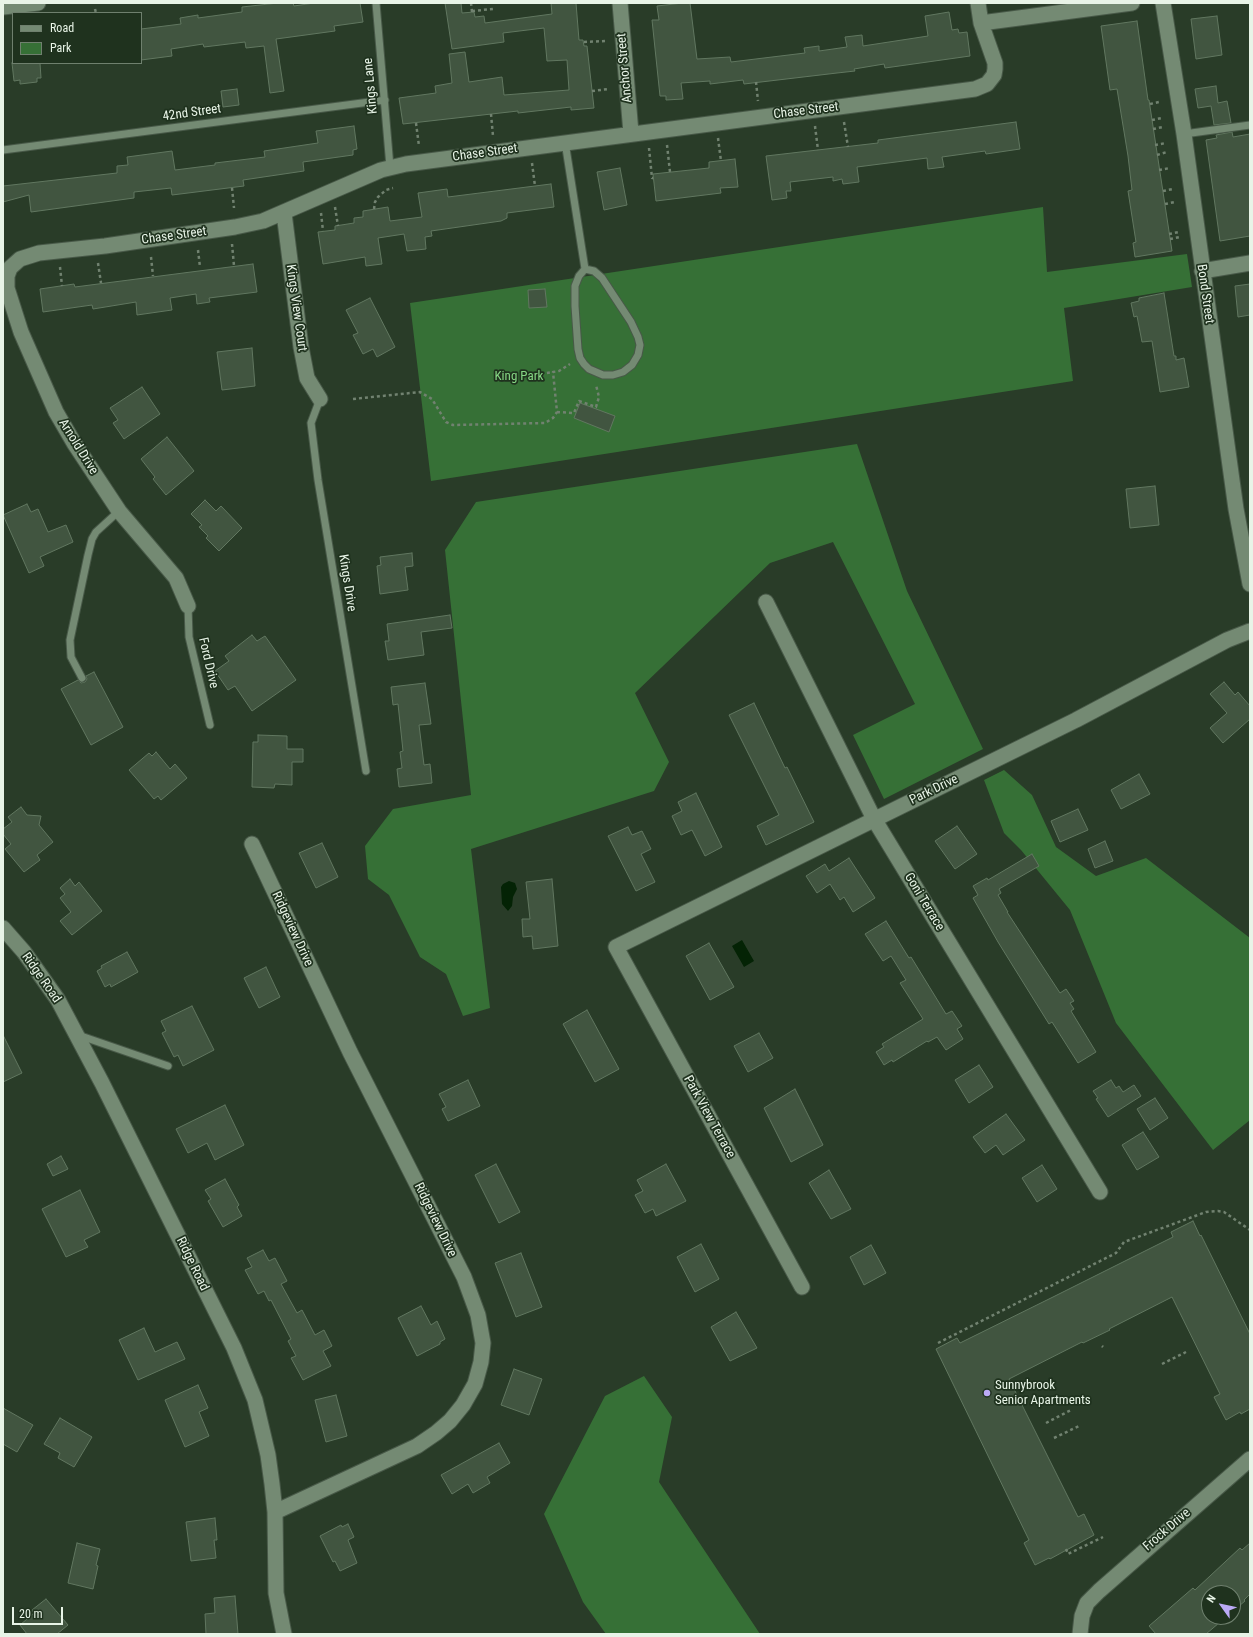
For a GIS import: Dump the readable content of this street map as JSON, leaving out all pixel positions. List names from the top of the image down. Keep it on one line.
{"streets":{"street":["Anchor Street","Chase Street","Bond Street","Kings View Court","Arnold Drive","Park Drive","Goni Terrace","Ridgeview Drive","Ridge Road","Park View Terrace","Frock Drive"],"lane":["Kings Lane","42nd Street","Kings Drive","Ford Drive"]},"crossings":[["Anchor Street","Chase Street"],["Kings Lane","Chase Street"],["Kings Lane","42nd Street"],["Chase Street","Kings View Court"],["Chase Street","Arnold Drive"],["Kings View Court","Kings Drive"],["Arnold Drive","Ford Drive"],["Park Drive","Goni Terrace"],["Park Drive","Park View Terrace"],["Ridgeview Drive","Ridge Road"]],"parks":["King Park"],"places":["Sunnybrook Senior Apartments"],"legend":["Road","Park"],"scale_bar":"20 m","north":"top left"}
